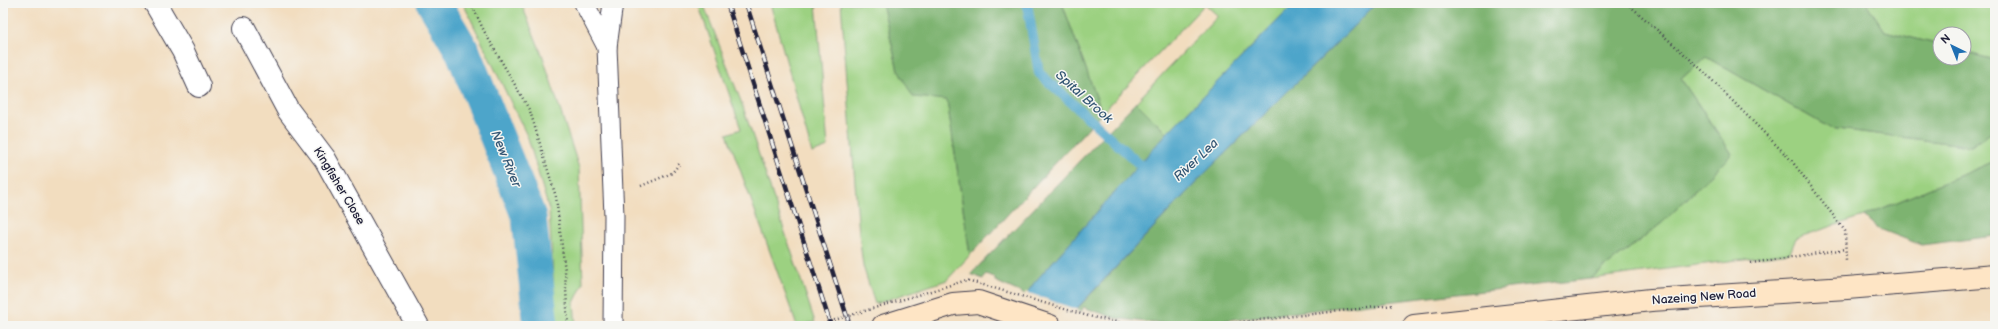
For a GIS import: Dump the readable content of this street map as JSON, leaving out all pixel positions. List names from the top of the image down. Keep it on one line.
{"streets":{"main road":["Nazeing New Road"],"street":["Kingfisher Close"]},"water":["Spital Brook","New River","River Lea"],"north":"top left"}
